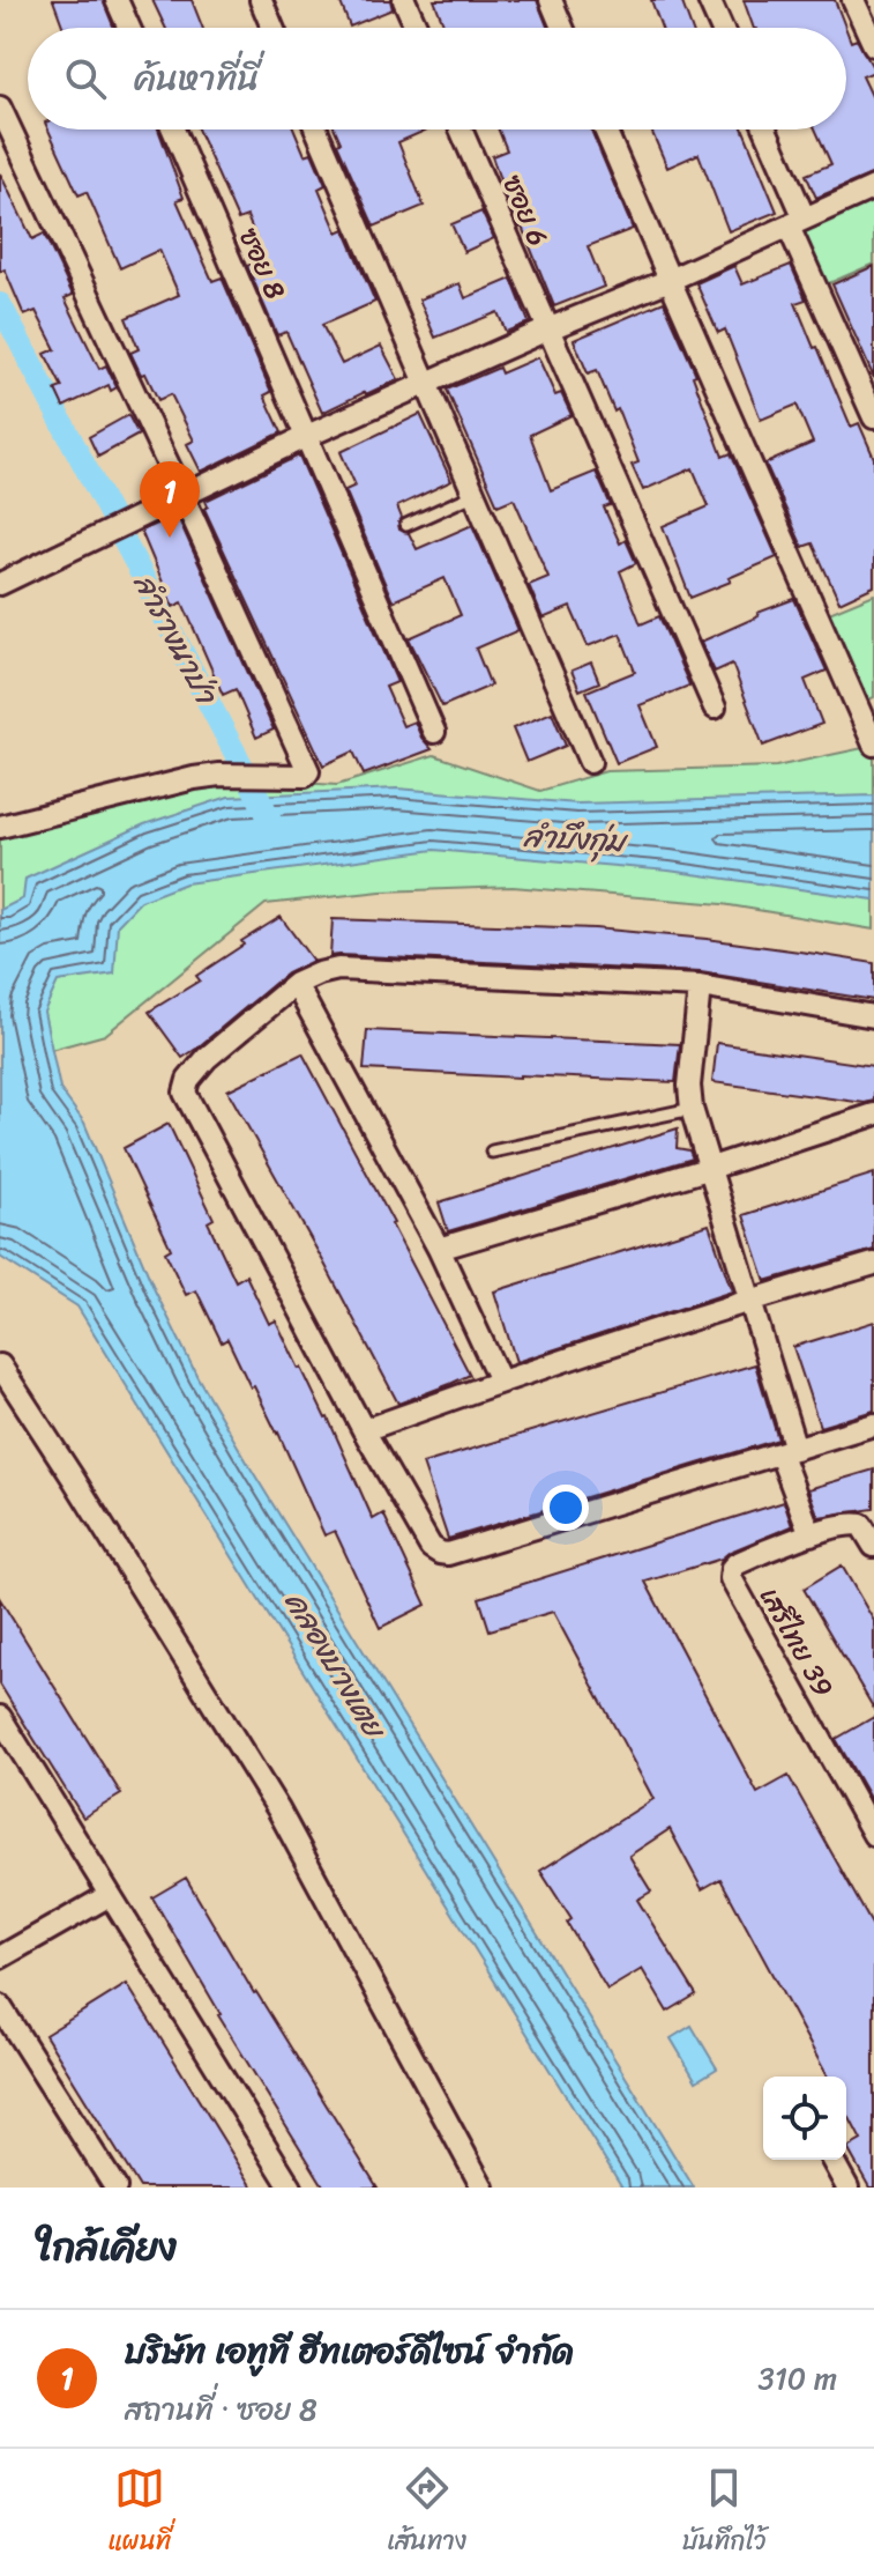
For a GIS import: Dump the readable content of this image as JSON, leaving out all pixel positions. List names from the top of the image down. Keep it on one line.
{"streets":{"street":["ซอย 6","ซอย 8","เสรีไทย 39"]},"water":["ลำรางนาป่า","ลำบึงกุ่ม","คลองบางเตย"],"page":{"search":"ค้นหาที่นี่","pins":"1","heading":"ใกล้เคียง","list":[{"mark":"1","name":"บริษัท เอทูที ฮีทเตอร์ดีไซน์ จำกัด","note":"สถานที่ · ซอย 8","value":"310 m"}],"nav":["แผนที่","เส้นทาง","บันทึกไว้"]}}
